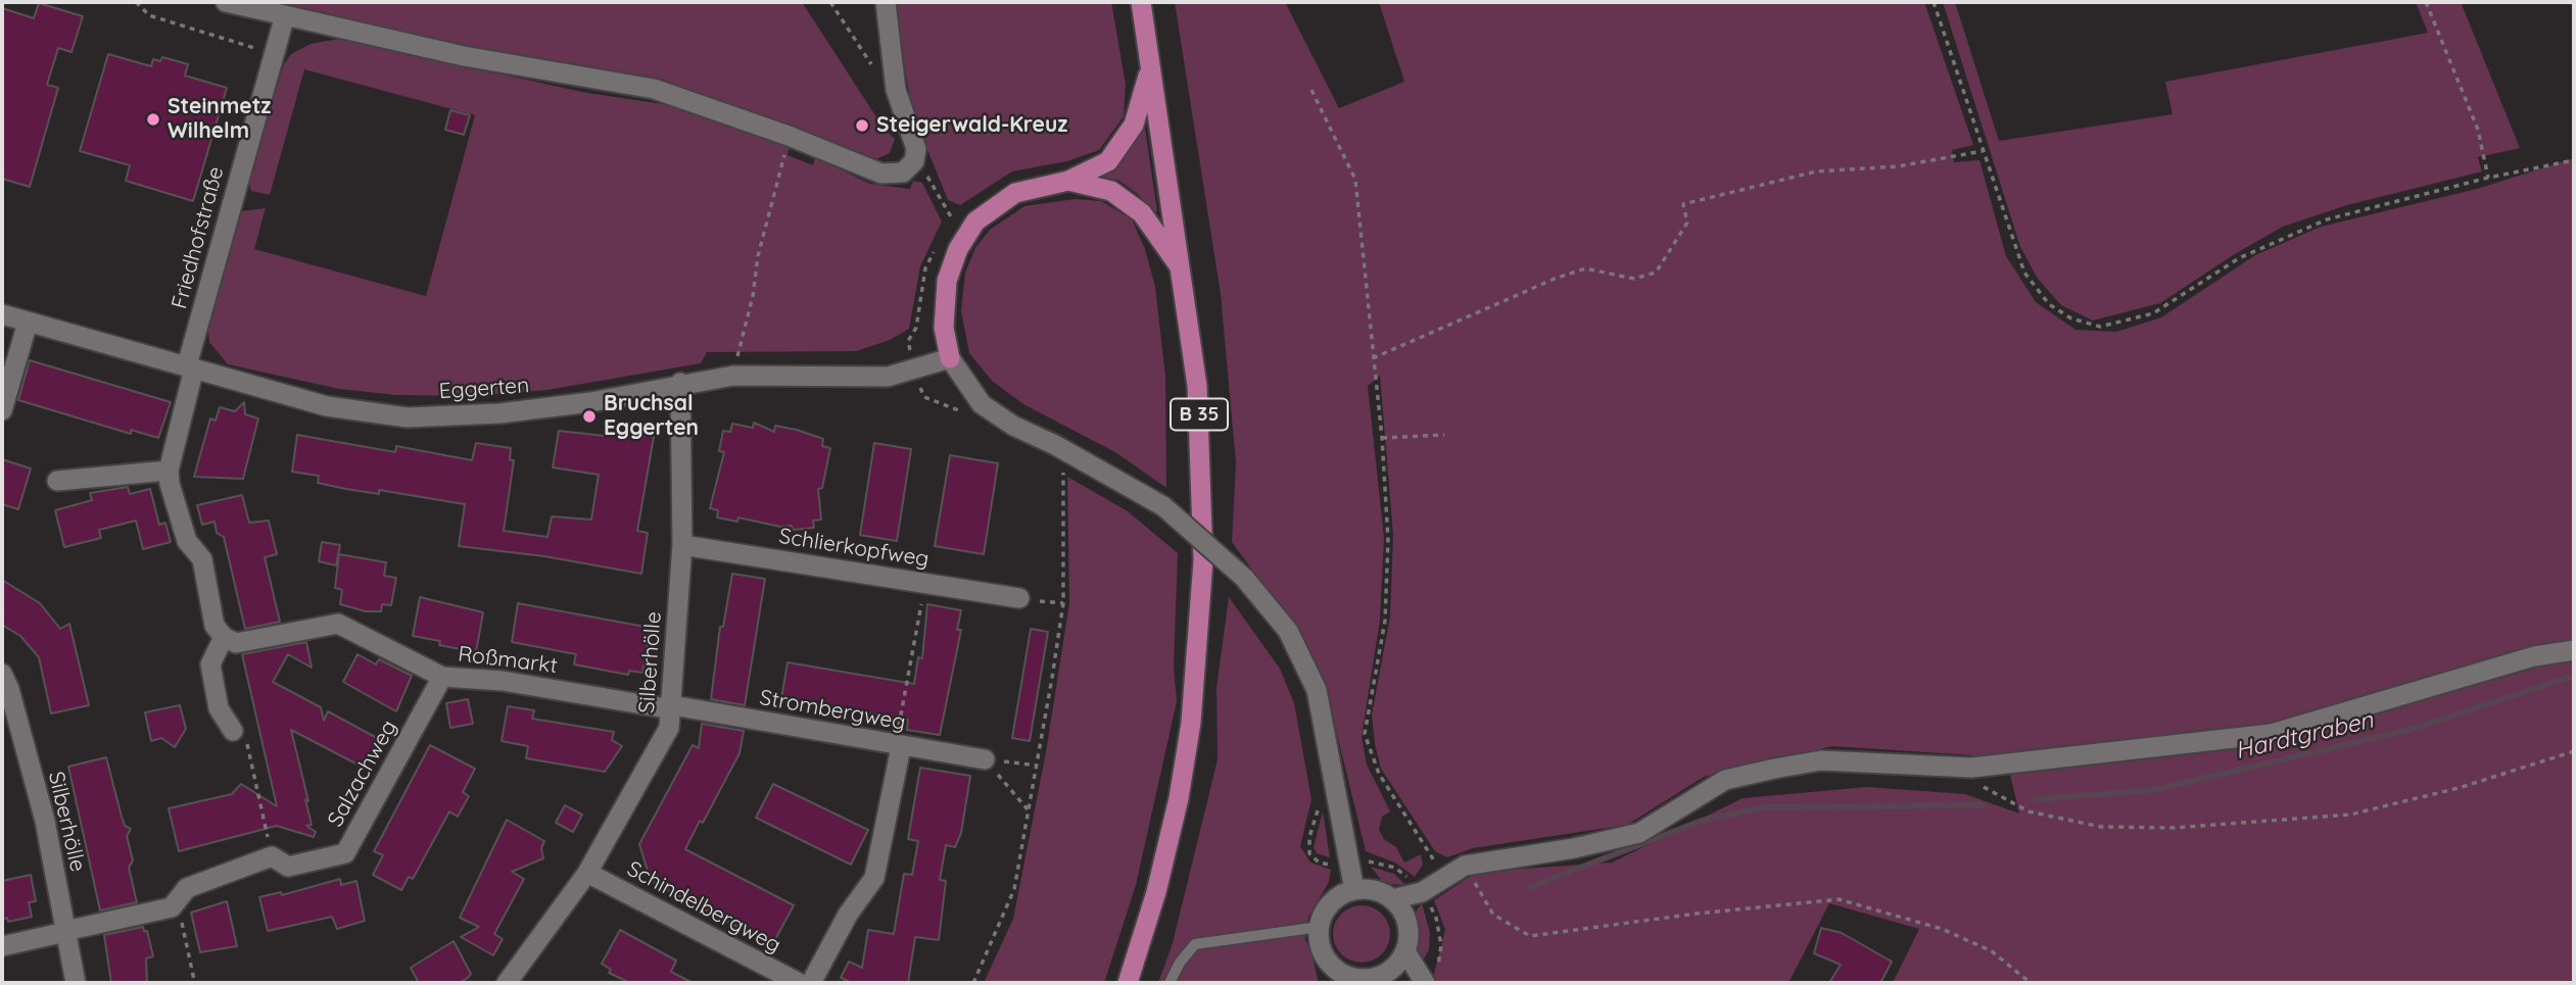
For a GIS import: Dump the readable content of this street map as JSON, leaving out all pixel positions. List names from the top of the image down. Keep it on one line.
{"streets":{"main road":["B 35"],"street":["Friedhofstraße","Eggerten","Schlierkopfweg","Roßmarkt","Silberhölle","Strombergweg","Salzachweg","Schindelbergweg"]},"crossings":[["Friedhofstraße","Eggerten"],["Eggerten","Silberhölle"],["Schlierkopfweg","Silberhölle"],["Roßmarkt","Silberhölle"],["Roßmarkt","Strombergweg"],["Roßmarkt","Salzachweg"],["Silberhölle","Strombergweg"],["Silberhölle","Schindelbergweg"]],"water":["Hardtgraben"],"places":["Steinmetz Wilhelm","Steigerwald-Kreuz","Bruchsal Eggerten"]}
